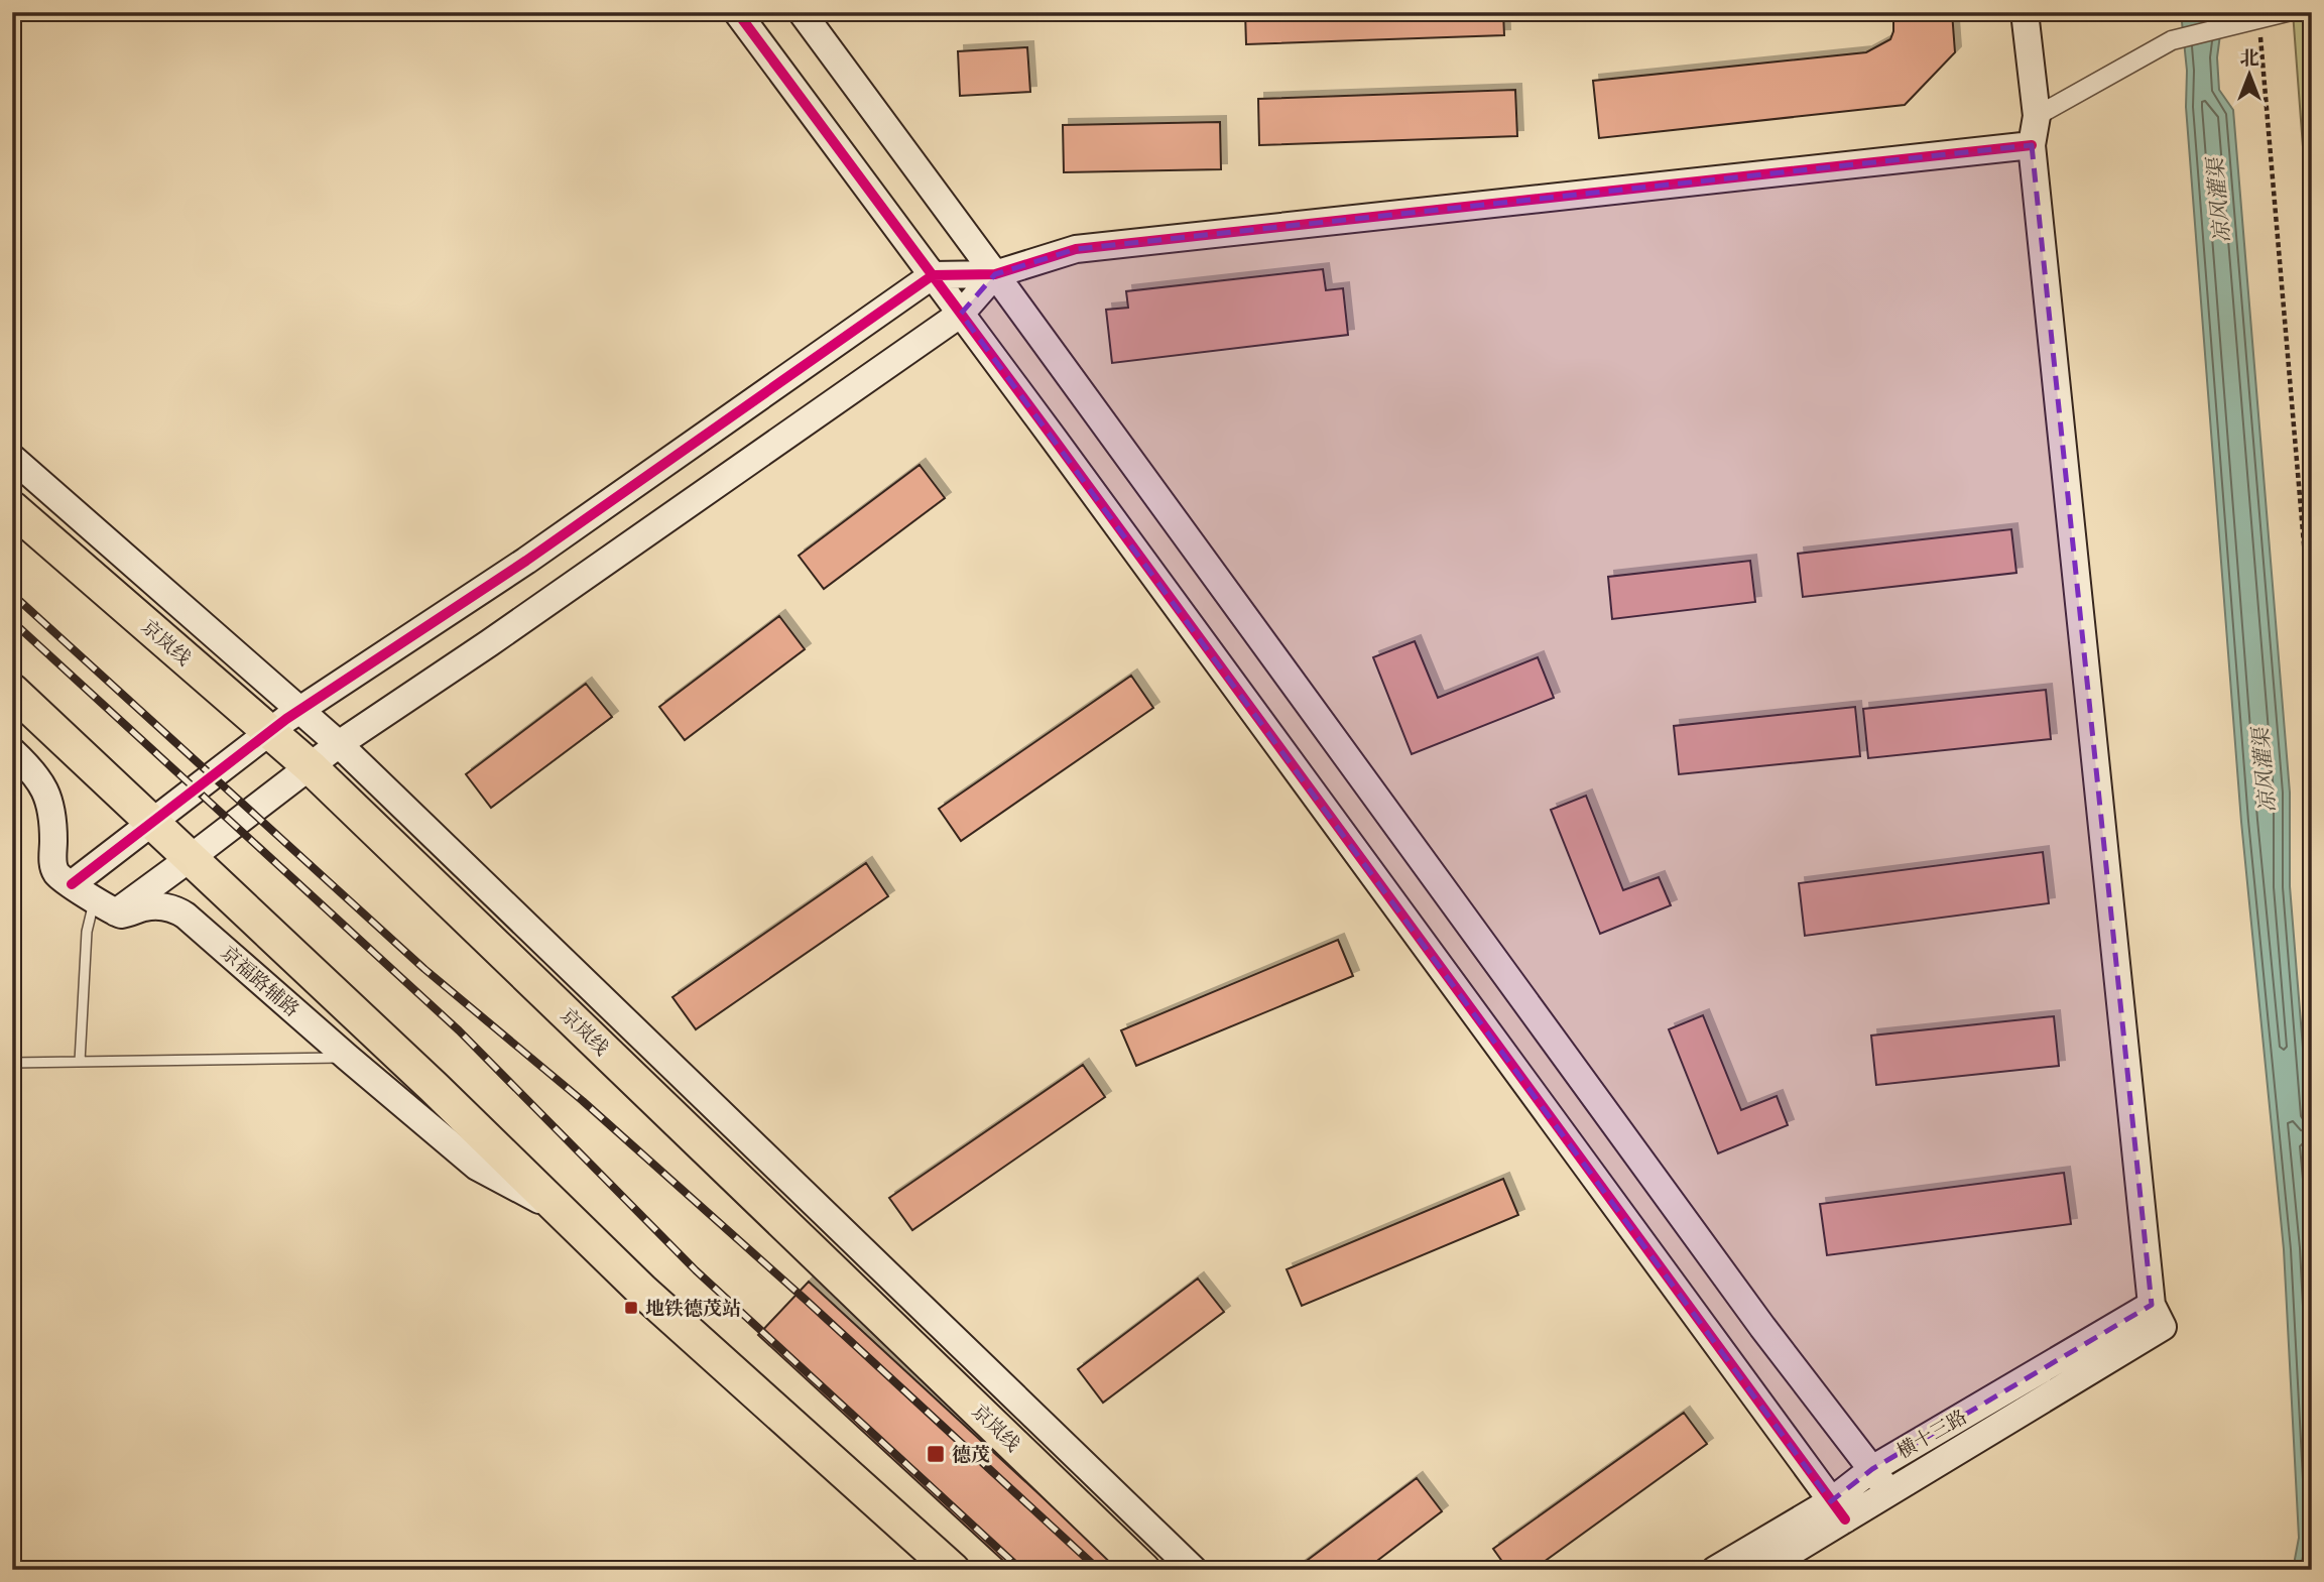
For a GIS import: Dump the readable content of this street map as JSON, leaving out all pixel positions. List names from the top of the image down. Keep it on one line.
{"streets":{"highway":["京岚线"],"street":["京福路辅路","横十三路"]},"water":["凉风灌渠"],"places":{"transit":["地铁德茂站","德茂"]},"north":"top"}
